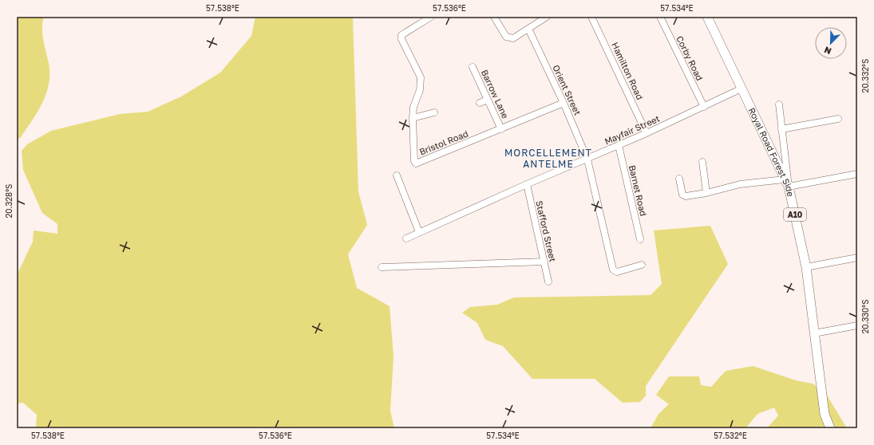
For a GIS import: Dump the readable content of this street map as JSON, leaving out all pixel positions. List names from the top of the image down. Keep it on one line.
{"streets":{"main road":["Royal Road Forest Side","A10"],"street":["Corby Road","Hamilton Road","Orient Street","Barrow Lane","Mayfair Street","Bristol Road","Barnet Road","Stafford Street"]},"crossings":[["Corby Road","Mayfair Street"],["Hamilton Road","Mayfair Street"],["Orient Street","Mayfair Street"],["Orient Street","Bristol Road"],["Barrow Lane","Bristol Road"],["Mayfair Street","Royal Road Forest Side"],["Mayfair Street","Barnet Road"],["Mayfair Street","Stafford Street"]],"districts":["MORCELLEMENT ANTELME"],"north":"bottom left","coordinates":["57.538°E","57.536°E","57.534°E","20.332°S","20.328°S","20.330°S","57.532°E"]}
